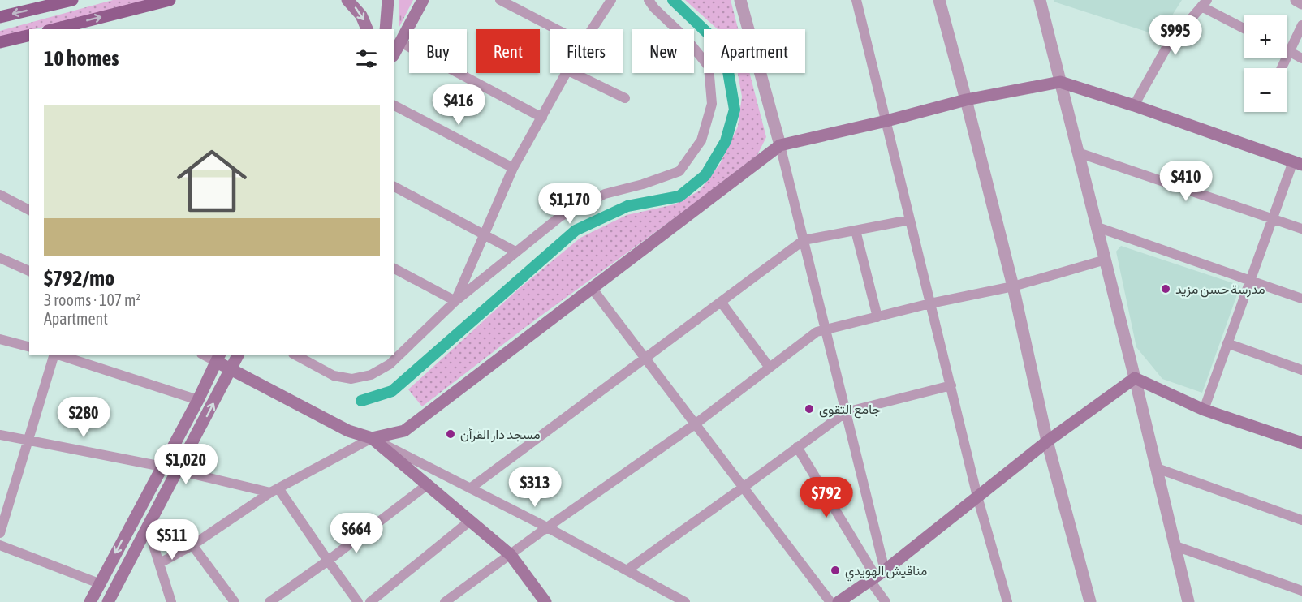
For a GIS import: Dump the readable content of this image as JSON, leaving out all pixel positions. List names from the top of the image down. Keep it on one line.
{"places":["مدرسة حسن مزيد","جامع التقوى","مسجد دار القرأن","مناقيش الهويدي"],"page":{"map_buttons":["+","−"],"price":["$995","$416","$410","$1,170","$280","$1,020","$313","$792","$664","$511"],"chip":["Buy","Rent","Filters","New","Apartment"],"heading":"10 homes","list":[{"name":"$792/mo","note":"3 rooms · 107 m² · Apartment"}]}}
